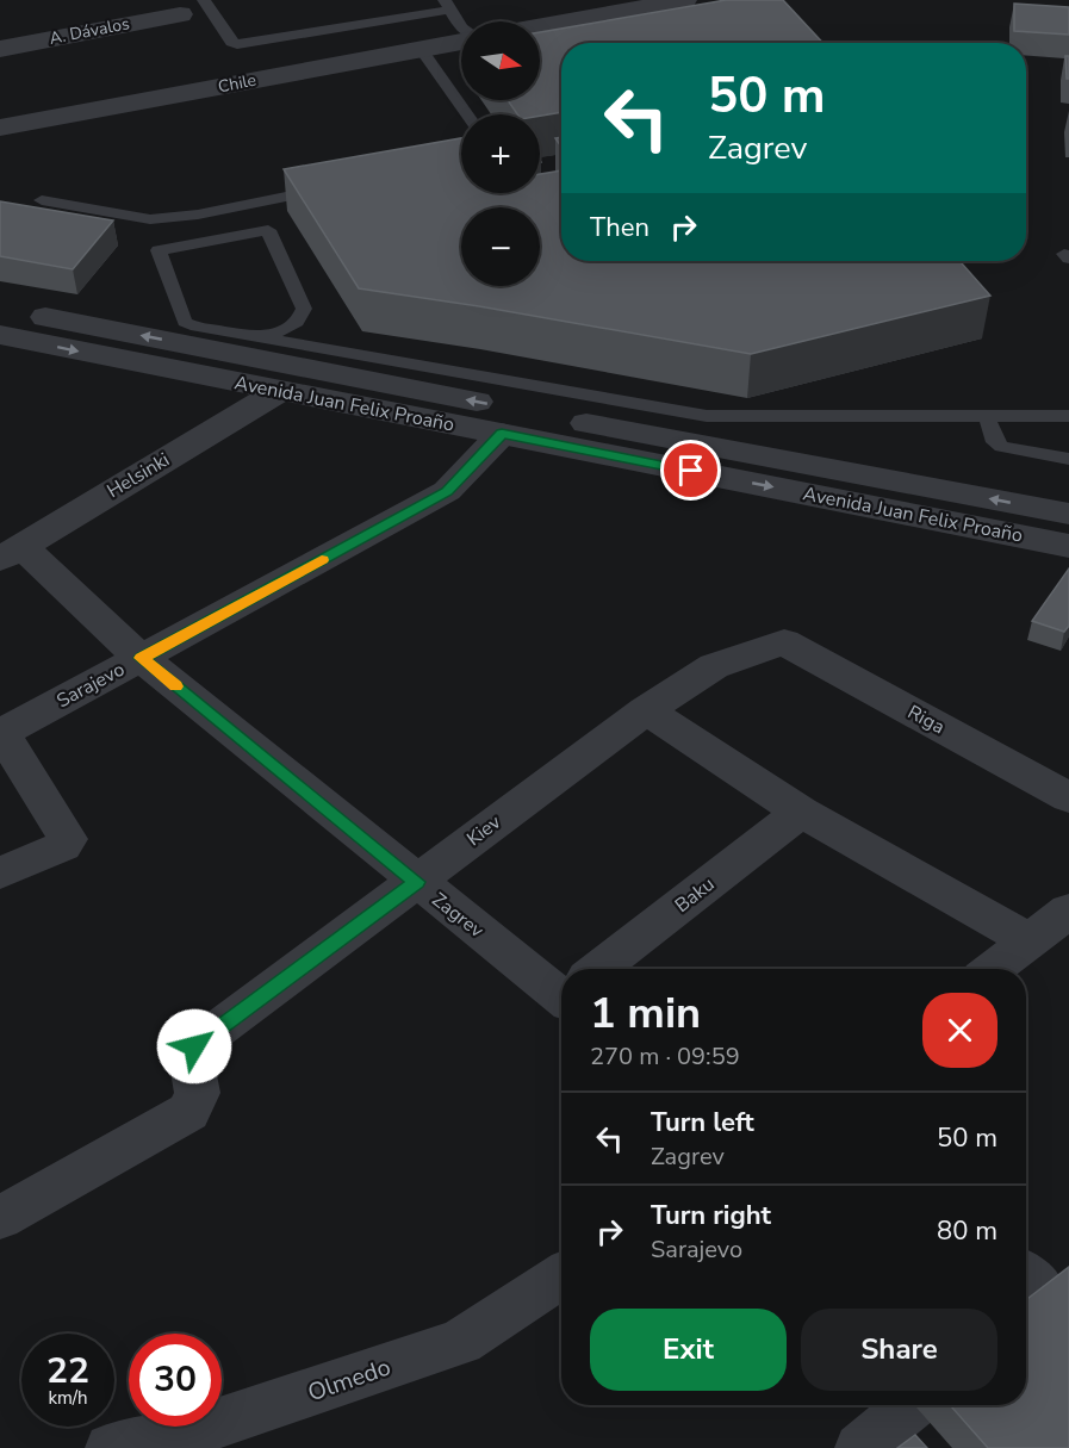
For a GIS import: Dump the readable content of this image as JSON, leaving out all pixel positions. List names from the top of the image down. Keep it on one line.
{"streets":{"street":["A. Dávalos","Chile","Avenida Juan Felix Proaño","Helsinki","Sarajevo","Riga","Kiev","Baku","Zagrev","Olmedo"]},"crossings":[["Avenida Juan Felix Proaño","Helsinki"],["Avenida Juan Felix Proaño","Sarajevo"],["Helsinki","Zagrev"],["Sarajevo","Zagrev"],["Riga","Kiev"],["Kiev","Zagrev"]],"north":"right","page":{"map_buttons":["+","−"],"turn":["50 m","Zagrev"],"then":"Then","heading":["1 min","270 m · 09:59"],"list":[{"name":"Turn left","note":"Zagrev","value":"50 m"},{"name":"Turn right","note":"Sarajevo","value":"80 m"}],"buttons":["Exit","Share"],"speed":"22 km/h","limit":"30"}}
